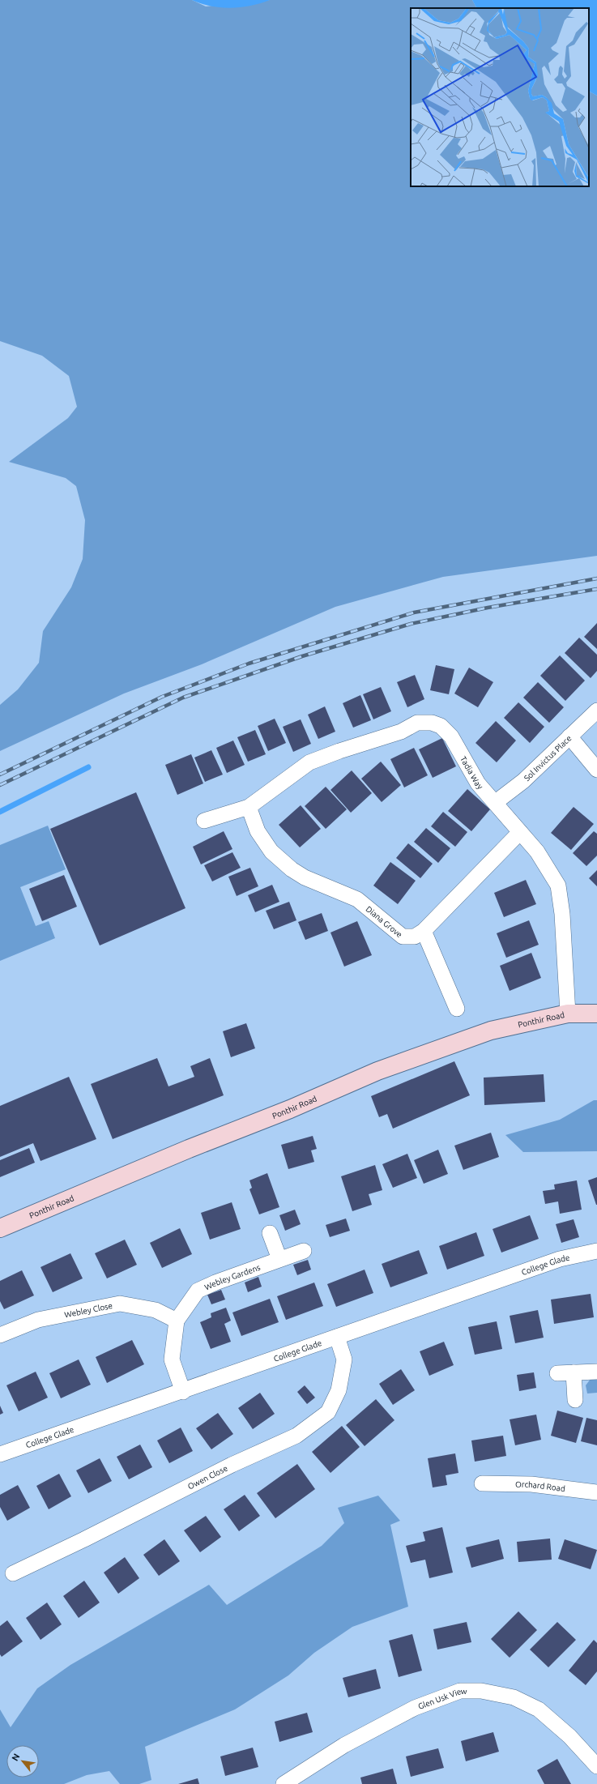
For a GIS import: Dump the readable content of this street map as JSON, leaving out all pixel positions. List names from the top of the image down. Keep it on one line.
{"streets":{"main road":["Ponthir Road"],"street":["Sol Invictus Place","Tadia Way","Diana Grove","College Glade","Webley Gardens","Webley Close","Owen Close","Orchard Road","Glen Usk View"]},"crossings":[["Sol Invictus Place","Tadia Way"],["Tadia Way","Diana Grove"],["Tadia Way","Ponthir Road"],["College Glade","Webley Gardens"],["College Glade","Owen Close"],["Webley Gardens","Webley Close"]],"north":"top left"}
